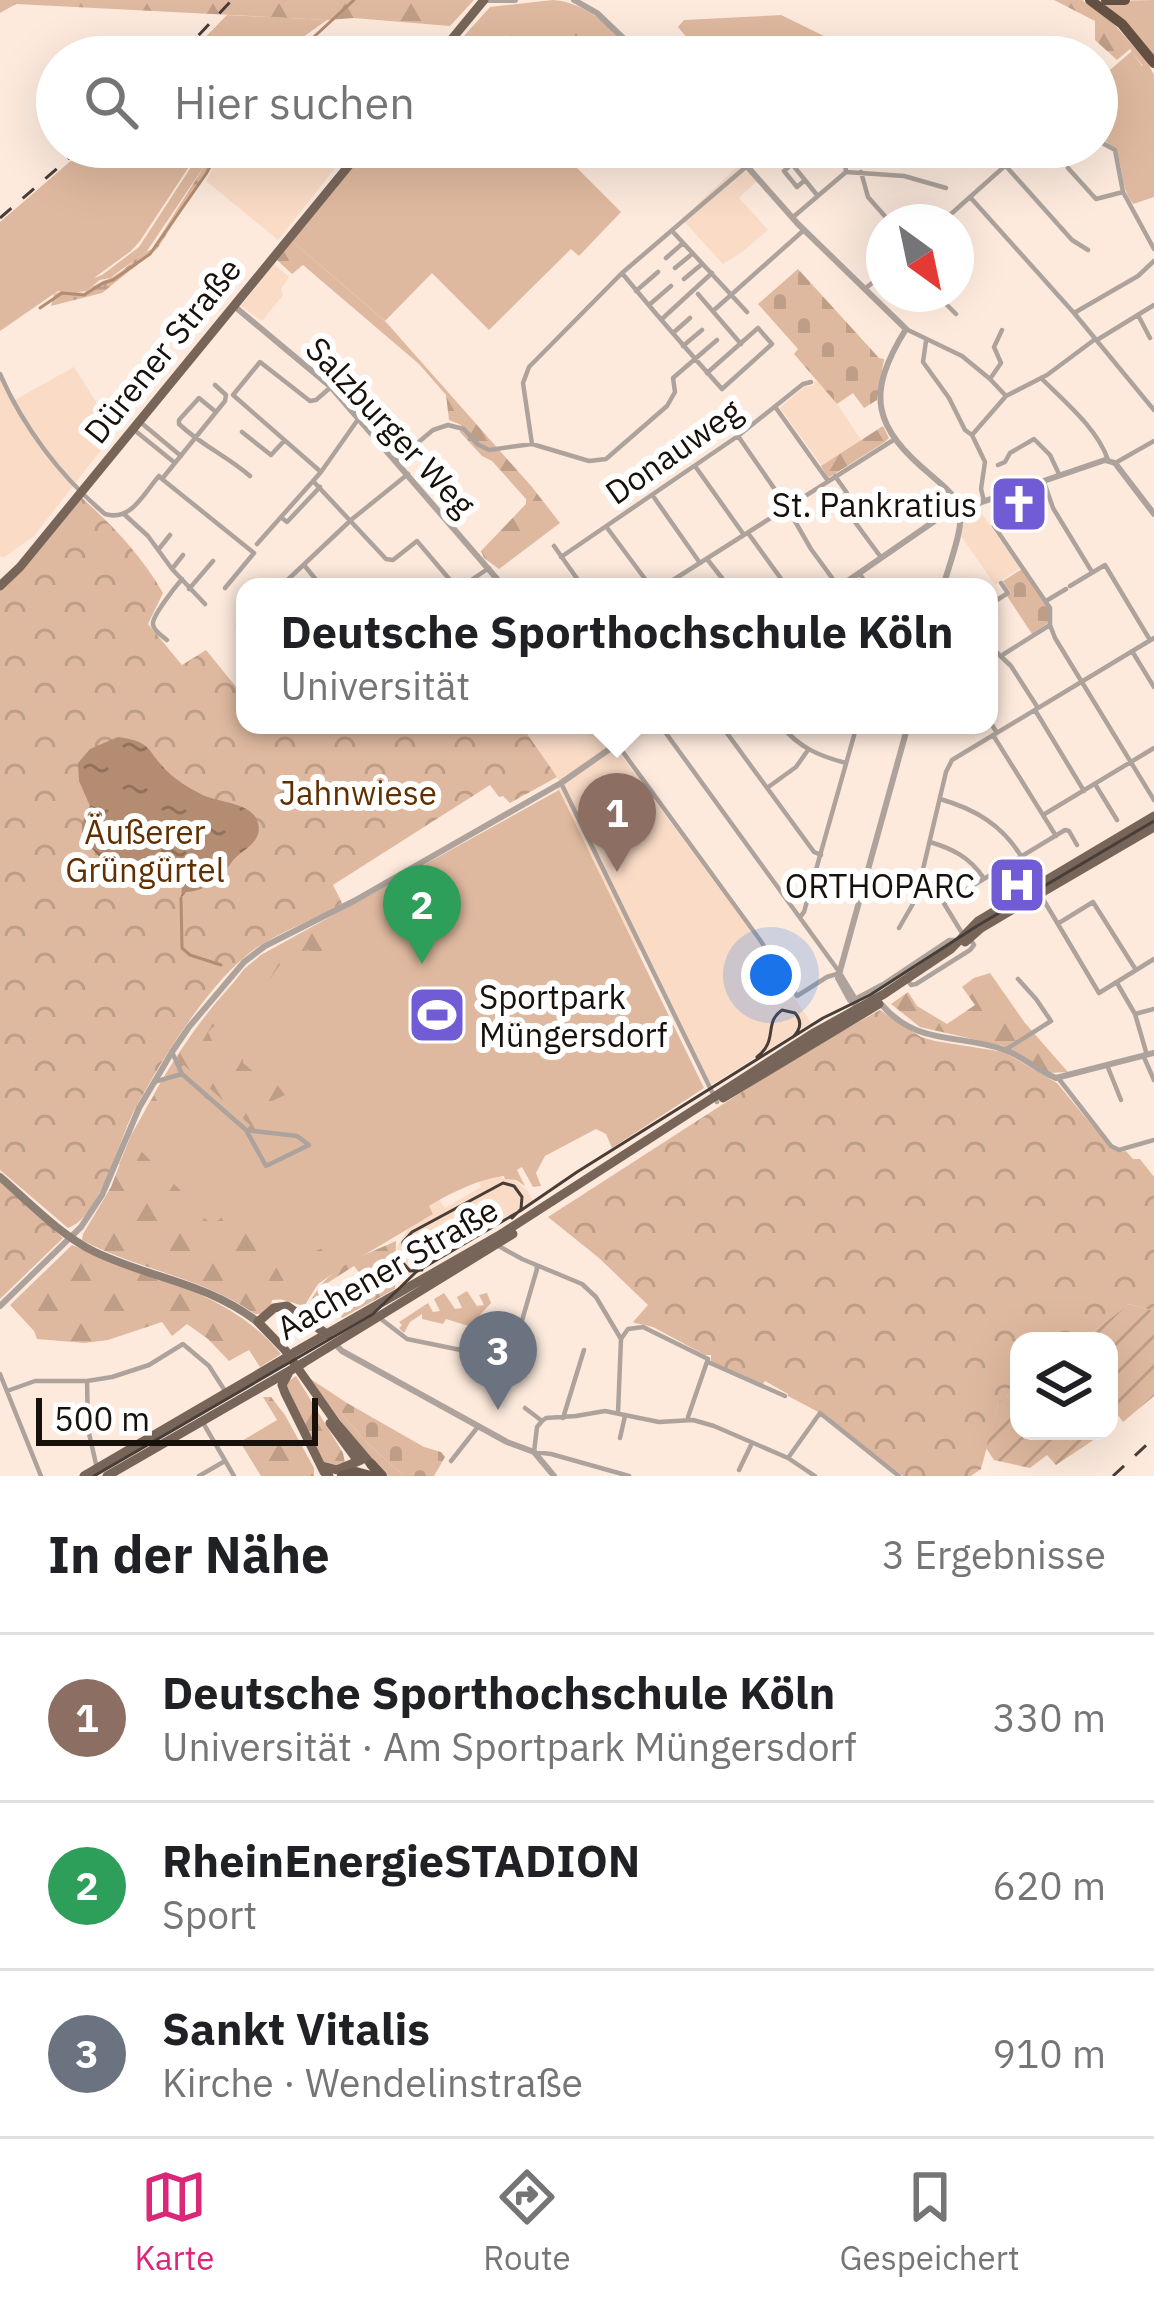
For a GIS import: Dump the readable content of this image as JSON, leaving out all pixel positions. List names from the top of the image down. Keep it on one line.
{"streets":{"main road":["Dürener Straße","Aachener Straße"],"street":["Salzburger Weg","Donauweg"]},"crossings":[["Dürener Straße","Salzburger Weg"]],"parks":["Jahnwiese","Äußerer Grüngürtel"],"places":{"church":["St. Pankratius"],"hospital":["ORTHOPARC"],"sports":["Sportpark Müngersdorf"]},"scale_bar":"500 m","north":"bottom right","page":{"search":"Hier suchen","popup":["Deutsche Sporthochschule Köln","Universität"],"pins":["1","2","3"],"scale":"500 m","heading":["In der Nähe","3 Ergebnisse"],"list":[{"mark":"1","name":"Deutsche Sporthochschule Köln","note":"Universität · Am Sportpark Müngersdorf","value":"330 m"},{"mark":"2","name":"RheinEnergieSTADION","note":"Sport","value":"620 m"},{"mark":"3","name":"Sankt Vitalis","note":"Kirche · Wendelinstraße","value":"910 m"}],"nav":["Karte","Route","Gespeichert"]}}
